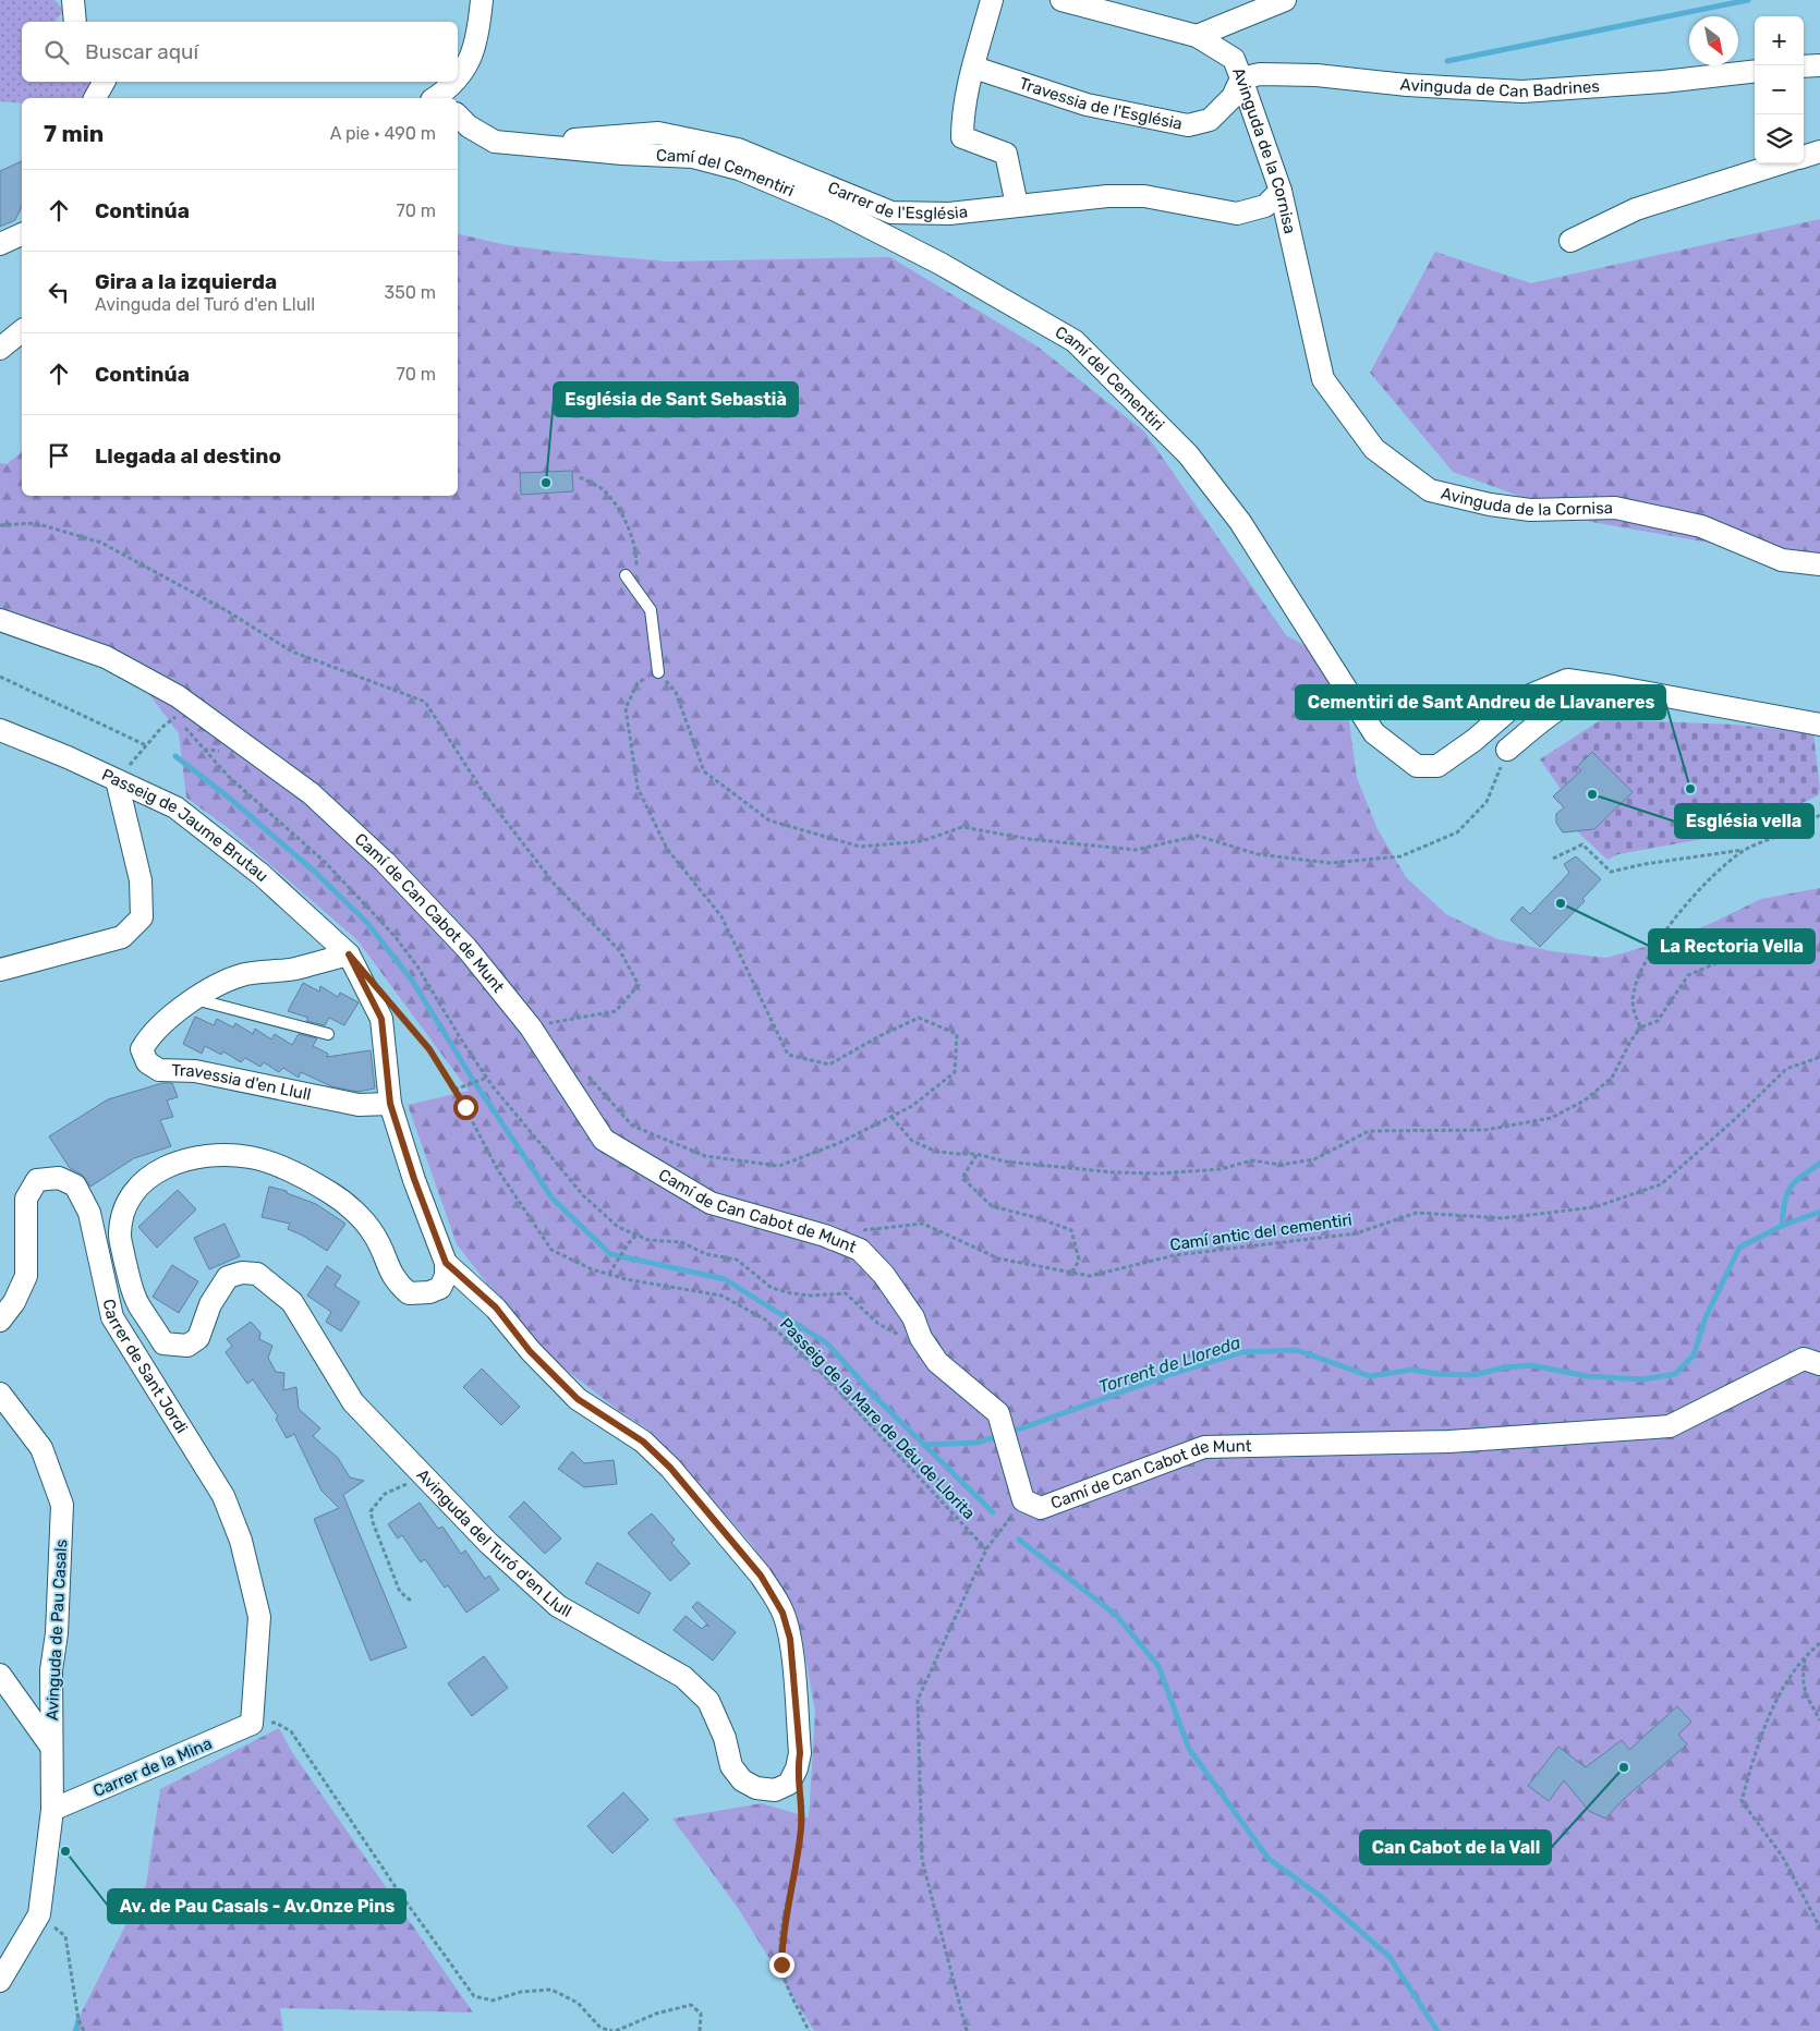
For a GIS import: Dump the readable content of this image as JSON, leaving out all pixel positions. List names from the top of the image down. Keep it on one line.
{"streets":{"street":["Avinguda de Can Badrines","Travessia de l'Església","Avinguda de la Cornisa","Camí del Cementiri","Carrer de l'Església","Passeig de Jaume Brutau","Camí de Can Cabot de Munt","Travessia d'en Llull","Carrer de Sant Jordi","Avinguda del Turó d'en Llull","Avinguda de Pau Casals","Carrer de la Mina"],"path":["Camí antic del cementiri","Passeig de la Mare de Déu de Llorita"]},"crossings":[["Avinguda de Can Badrines","Travessia de l'Església"],["Avinguda de Can Badrines","Avinguda de la Cornisa"],["Travessia de l'Església","Avinguda de la Cornisa"],["Avinguda de la Cornisa","Carrer de l'Església"],["Camí del Cementiri","Carrer de l'Església"],["Passeig de Jaume Brutau","Travessia d'en Llull"],["Camí de Can Cabot de Munt","Camí antic del cementiri"],["Carrer de Sant Jordi","Carrer de la Mina"],["Avinguda de Pau Casals","Carrer de la Mina"]],"water":["Torrent de Lloreda"],"places":["Església de Sant Sebastià","Cementiri de Sant Andreu de Llavaneres","Església vella","La Rectoria Vella","Can Cabot de la Vall","Av. de Pau Casals - Av.Onze Pins"],"north":"bottom right","page":{"map_buttons":["+","−"],"search":"Buscar aquí","heading":["7 min","A pie · 490 m"],"list":[["Continúa","70 m"],["Gira a la izquierda","Avinguda del Turó d'en Llull","350 m"],["Continúa","70 m"],"Llegada al destino"]}}
